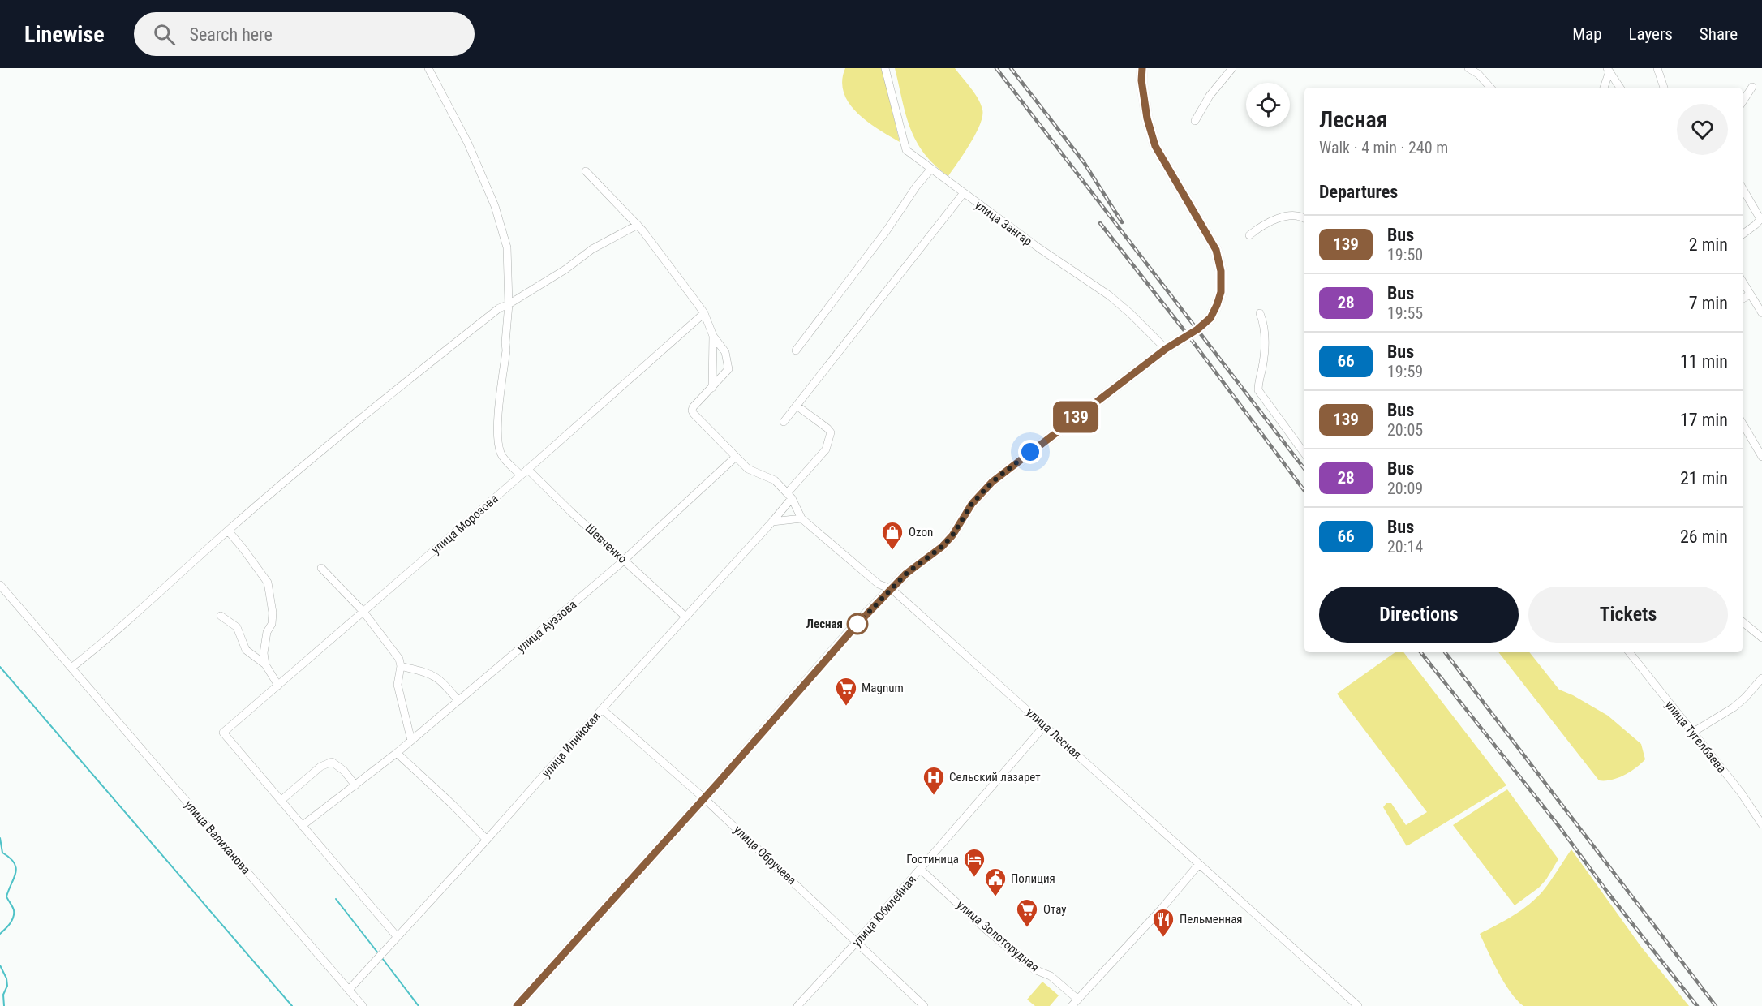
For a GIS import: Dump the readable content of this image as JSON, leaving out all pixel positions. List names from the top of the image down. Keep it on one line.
{"streets":{"street":["улица Зангар","улица Морозова","Шевченко","улица Ауэзова","улица Лесная","улица Тугелбаева","улица Илийская","улица Валиханова","улица Обручева","улица Юбилейная","улица Золоторудная"]},"crossings":[["улица Морозова","Шевченко"],["Шевченко","улица Ауэзова"],["Шевченко","улица Илийская"],["улица Ауэзова","улица Лесная"],["улица Лесная","улица Илийская"],["улица Лесная","улица Юбилейная"],["улица Илийская","улица Валиханова"],["улица Илийская","улица Обручева"],["улица Обручева","улица Юбилейная"],["улица Юбилейная","улица Золоторудная"]],"places":{"shop":["Ozon"],"other":["Лесная"],"supermarket":["Magnum","Отау"],"hospital":["Сельский лазарет"],"hotel":["Гостиница"],"public building":["Полиция"],"restaurant":["Пельменная"]},"lines":["bus line 139"],"page":{"header":"Linewise","search":"Search here","nav":["Map","Layers","Share"],"on_map":"139","heading":[["Лесная","Walk · 4 min · 240 m"],"Departures"],"list":[{"mark":"139","name":"Bus","note":"19:50","value":"2 min"},{"mark":"28","name":"Bus","note":"19:55","value":"7 min"},{"mark":"66","name":"Bus","note":"19:59","value":"11 min"},{"mark":"139","name":"Bus","note":"20:05","value":"17 min"},{"mark":"28","name":"Bus","note":"20:09","value":"21 min"},{"mark":"66","name":"Bus","note":"20:14","value":"26 min"}],"buttons":["Directions","Tickets"]}}
